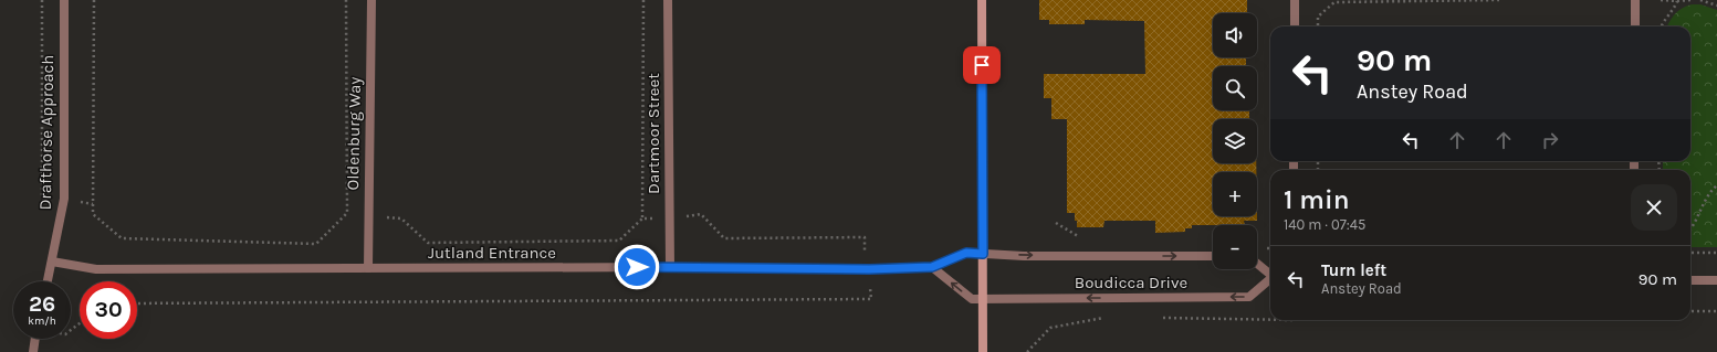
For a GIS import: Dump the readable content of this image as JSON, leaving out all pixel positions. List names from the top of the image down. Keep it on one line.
{"streets":{"street":["Drafthorse Approach","Oldenburg Way","Dartmoor Street","Jutland Entrance","Boudicca Drive"]},"crossings":[["Drafthorse Approach","Jutland Entrance"],["Oldenburg Way","Jutland Entrance"],["Dartmoor Street","Jutland Entrance"],["Jutland Entrance","Boudicca Drive"]],"page":{"map_buttons":["+","−"],"turn":["90 m","Anstey Road"],"heading":["1 min","140 m · 07:45"],"list":[{"name":"Turn left","note":"Anstey Road","value":"90 m"}],"speed":"26 km/h","limit":"30"}}
